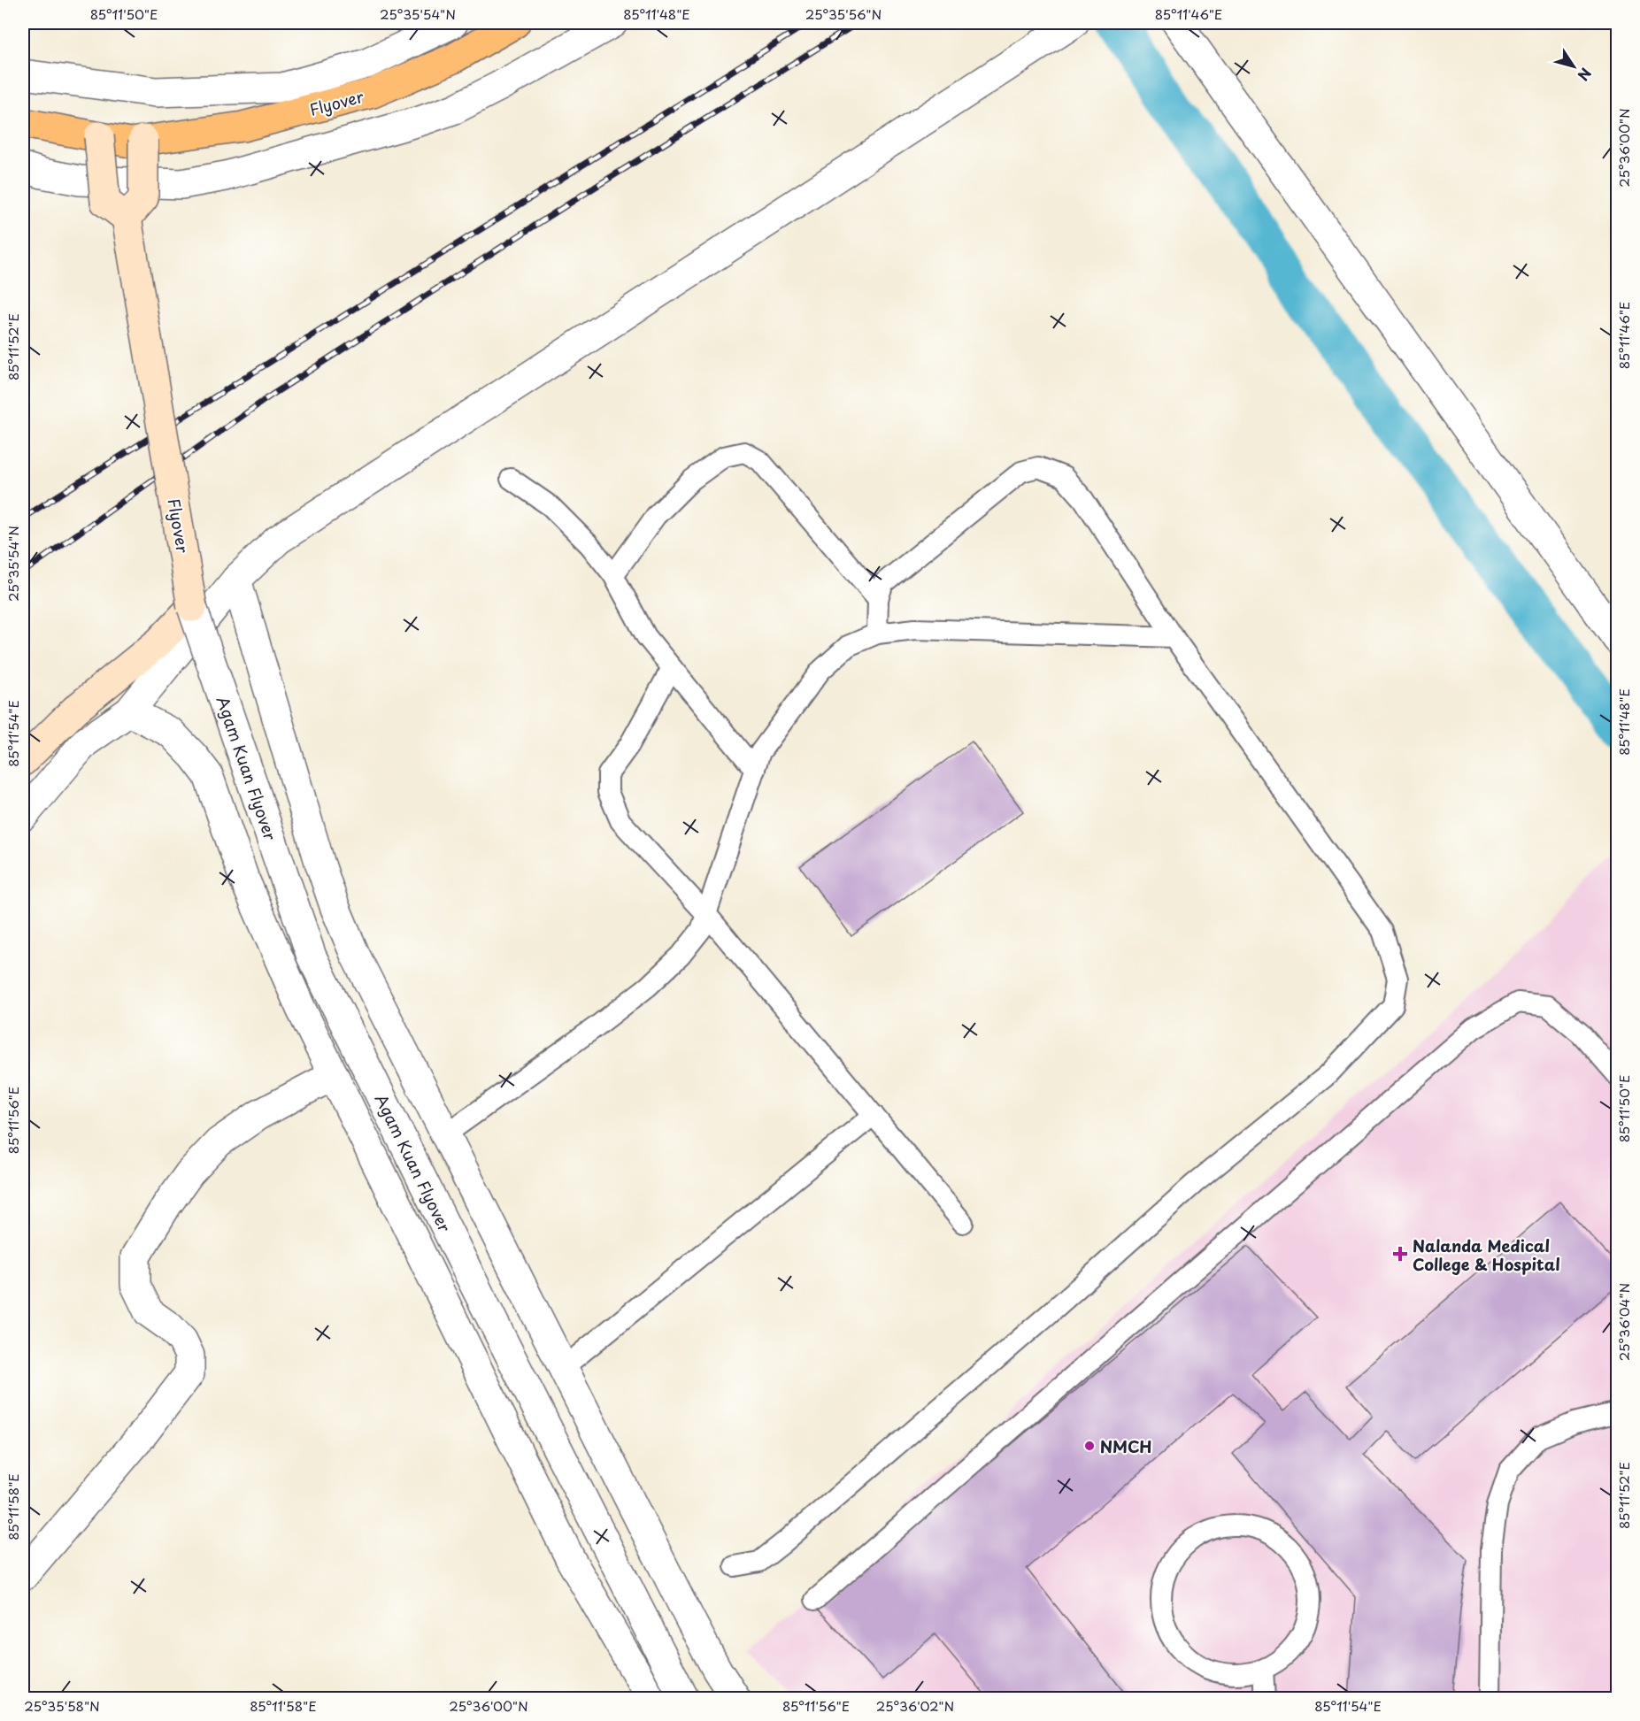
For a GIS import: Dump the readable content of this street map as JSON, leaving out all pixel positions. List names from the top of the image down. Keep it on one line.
{"streets":{"main road":["Flyover"],"street":["Agam Kuan Flyover"]},"crossings":[["Flyover","Agam Kuan Flyover"]],"places":{"health":["Nalanda Medical College & Hospital"],"other":["NMCH"]},"north":"bottom right","coordinates":["85°11'50\"E","25°35'54\"N","85°11'48\"E","25°35'56\"N","85°11'46\"E","25°36'00\"N","85°11'52\"E","85°11'54\"E","85°11'56\"E","25°36'04\"N","85°11'58\"E","25°35'58\"N","25°36'02\"N"]}
